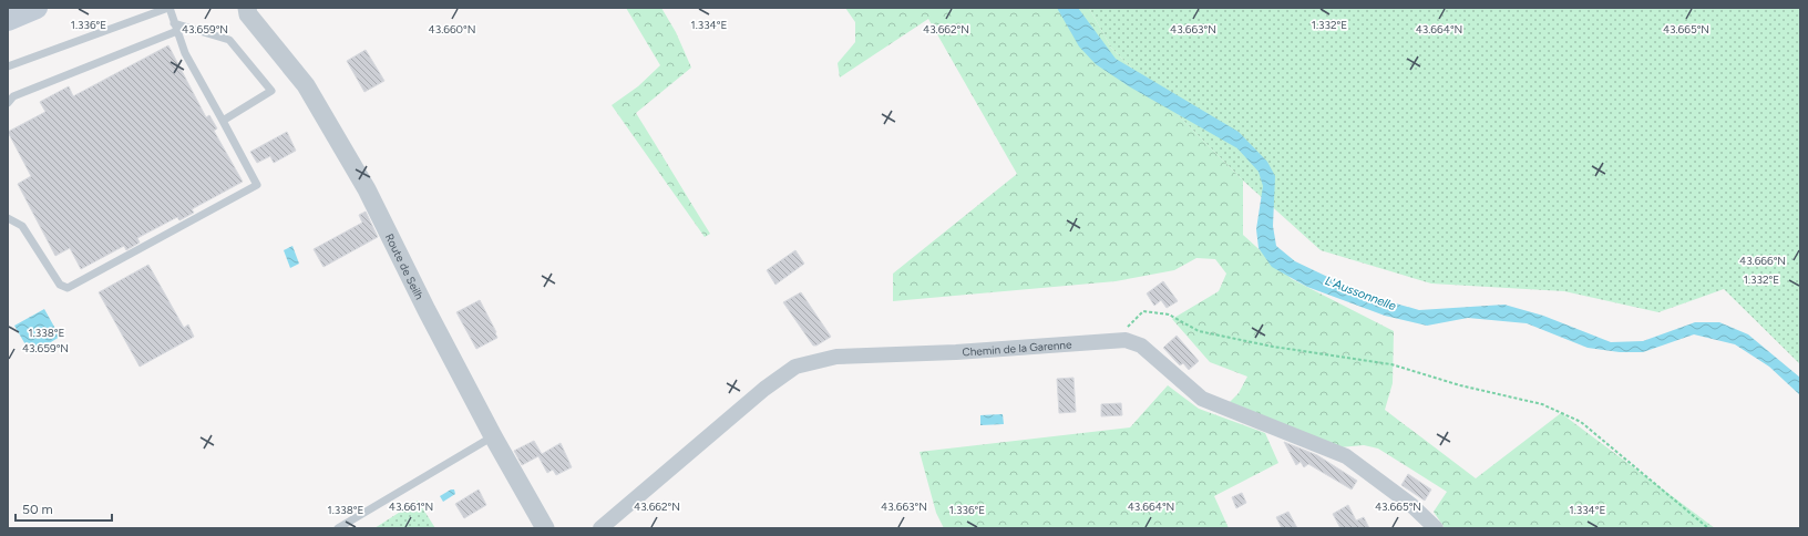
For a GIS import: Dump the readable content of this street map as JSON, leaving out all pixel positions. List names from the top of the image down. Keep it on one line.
{"streets":{"street":["Route de Seilh","Chemin de la Garenne"]},"water":["L'Aussonnelle"],"scale_bar":"50 m","coordinates":["1.332°E","1.336°E","1.334°E","43.664°N","43.659°N","43.660°N","43.662°N","43.663°N","43.665°N","43.666°N","1.338°E","43.661°N"]}
